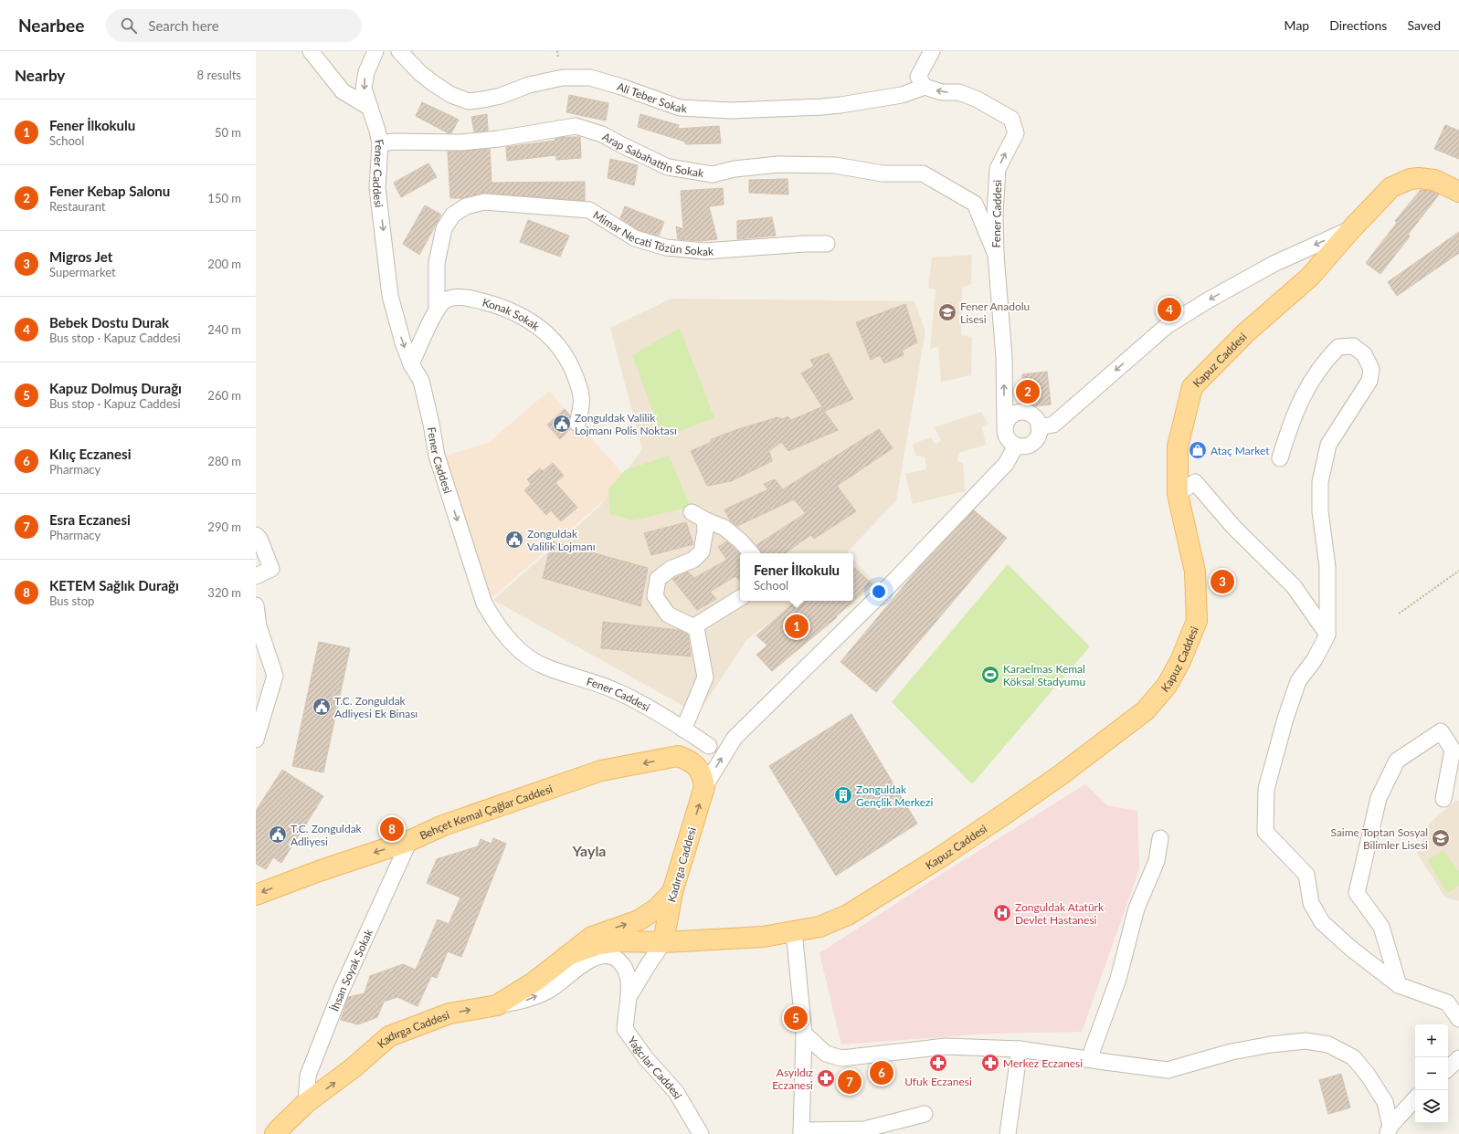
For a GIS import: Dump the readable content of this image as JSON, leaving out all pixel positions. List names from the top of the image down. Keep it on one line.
{"streets":{"main road":["Kapuz Caddesi","Behçet Kemal Çağlar Caddesi","Kadırga Caddesi"],"street":["Ali Teber Sokak","Arap Sabahattin Sokak","Fener Caddesi","Mimar Necati Tözün Sokak","Konak Sokak","İhsan Soyak Sokak","Yağcılar Caddesi"]},"crossings":[["Ali Teber Sokak","Fener Caddesi"],["Arap Sabahattin Sokak","Fener Caddesi"],["Fener Caddesi","Konak Sokak"],["Mimar Necati Tözün Sokak","Konak Sokak"],["Kapuz Caddesi","Kadırga Caddesi"],["Kapuz Caddesi","Yağcılar Caddesi"],["Behçet Kemal Çağlar Caddesi","İhsan Soyak Sokak"],["Kadırga Caddesi","İhsan Soyak Sokak"],["Kadırga Caddesi","Yağcılar Caddesi"]],"one_way":["Behçet Kemal Çağlar Caddesi","Kadırga Caddesi"],"districts":["Yayla"],"places":{"school or university":["Fener Anadolu Lisesi","Saime Toptan Sosyal Bilimler Lisesi"],"public building":["Zonguldak Valilik Lojmanı Polis Noktası","Zonguldak Valilik Lojmanı","T.C. Zonguldak Adliyesi Ek Binası","T.C. Zonguldak Adliyesi"],"shop":["Ataç Market"],"sports":["Karaelmas Kemal Köksal Stadyumu"],"building":["Zonguldak Gençlik Merkezi"],"hospital":["Zonguldak Atatürk Devlet Hastanesi"],"pharmacy":["Ufuk Eczanesi","Merkez Eczanesi","Asyıldız Eczanesi"]},"page":{"header":"Nearbee","search":"Search here","nav":["Map","Directions","Saved"],"heading":["Nearby","8 results"],"list":[{"mark":"1","name":"Fener İlkokulu","note":"School","value":"50 m"},{"mark":"2","name":"Fener Kebap Salonu","note":"Restaurant","value":"150 m"},{"mark":"3","name":"Migros Jet","note":"Supermarket","value":"200 m"},{"mark":"4","name":"Bebek Dostu Durak","note":"Bus stop · Kapuz Caddesi","value":"240 m"},{"mark":"5","name":"Kapuz Dolmuş Durağı","note":"Bus stop · Kapuz Caddesi","value":"260 m"},{"mark":"6","name":"Kılıç Eczanesi","note":"Pharmacy","value":"280 m"},{"mark":"7","name":"Esra Eczanesi","note":"Pharmacy","value":"290 m"},{"mark":"8","name":"KETEM Sağlık Durağı","note":"Bus stop","value":"320 m"}],"pins":["4","2","3","1","8","5","6","7"],"popup":["Fener İlkokulu","School"],"map_buttons":["+","−"]}}
